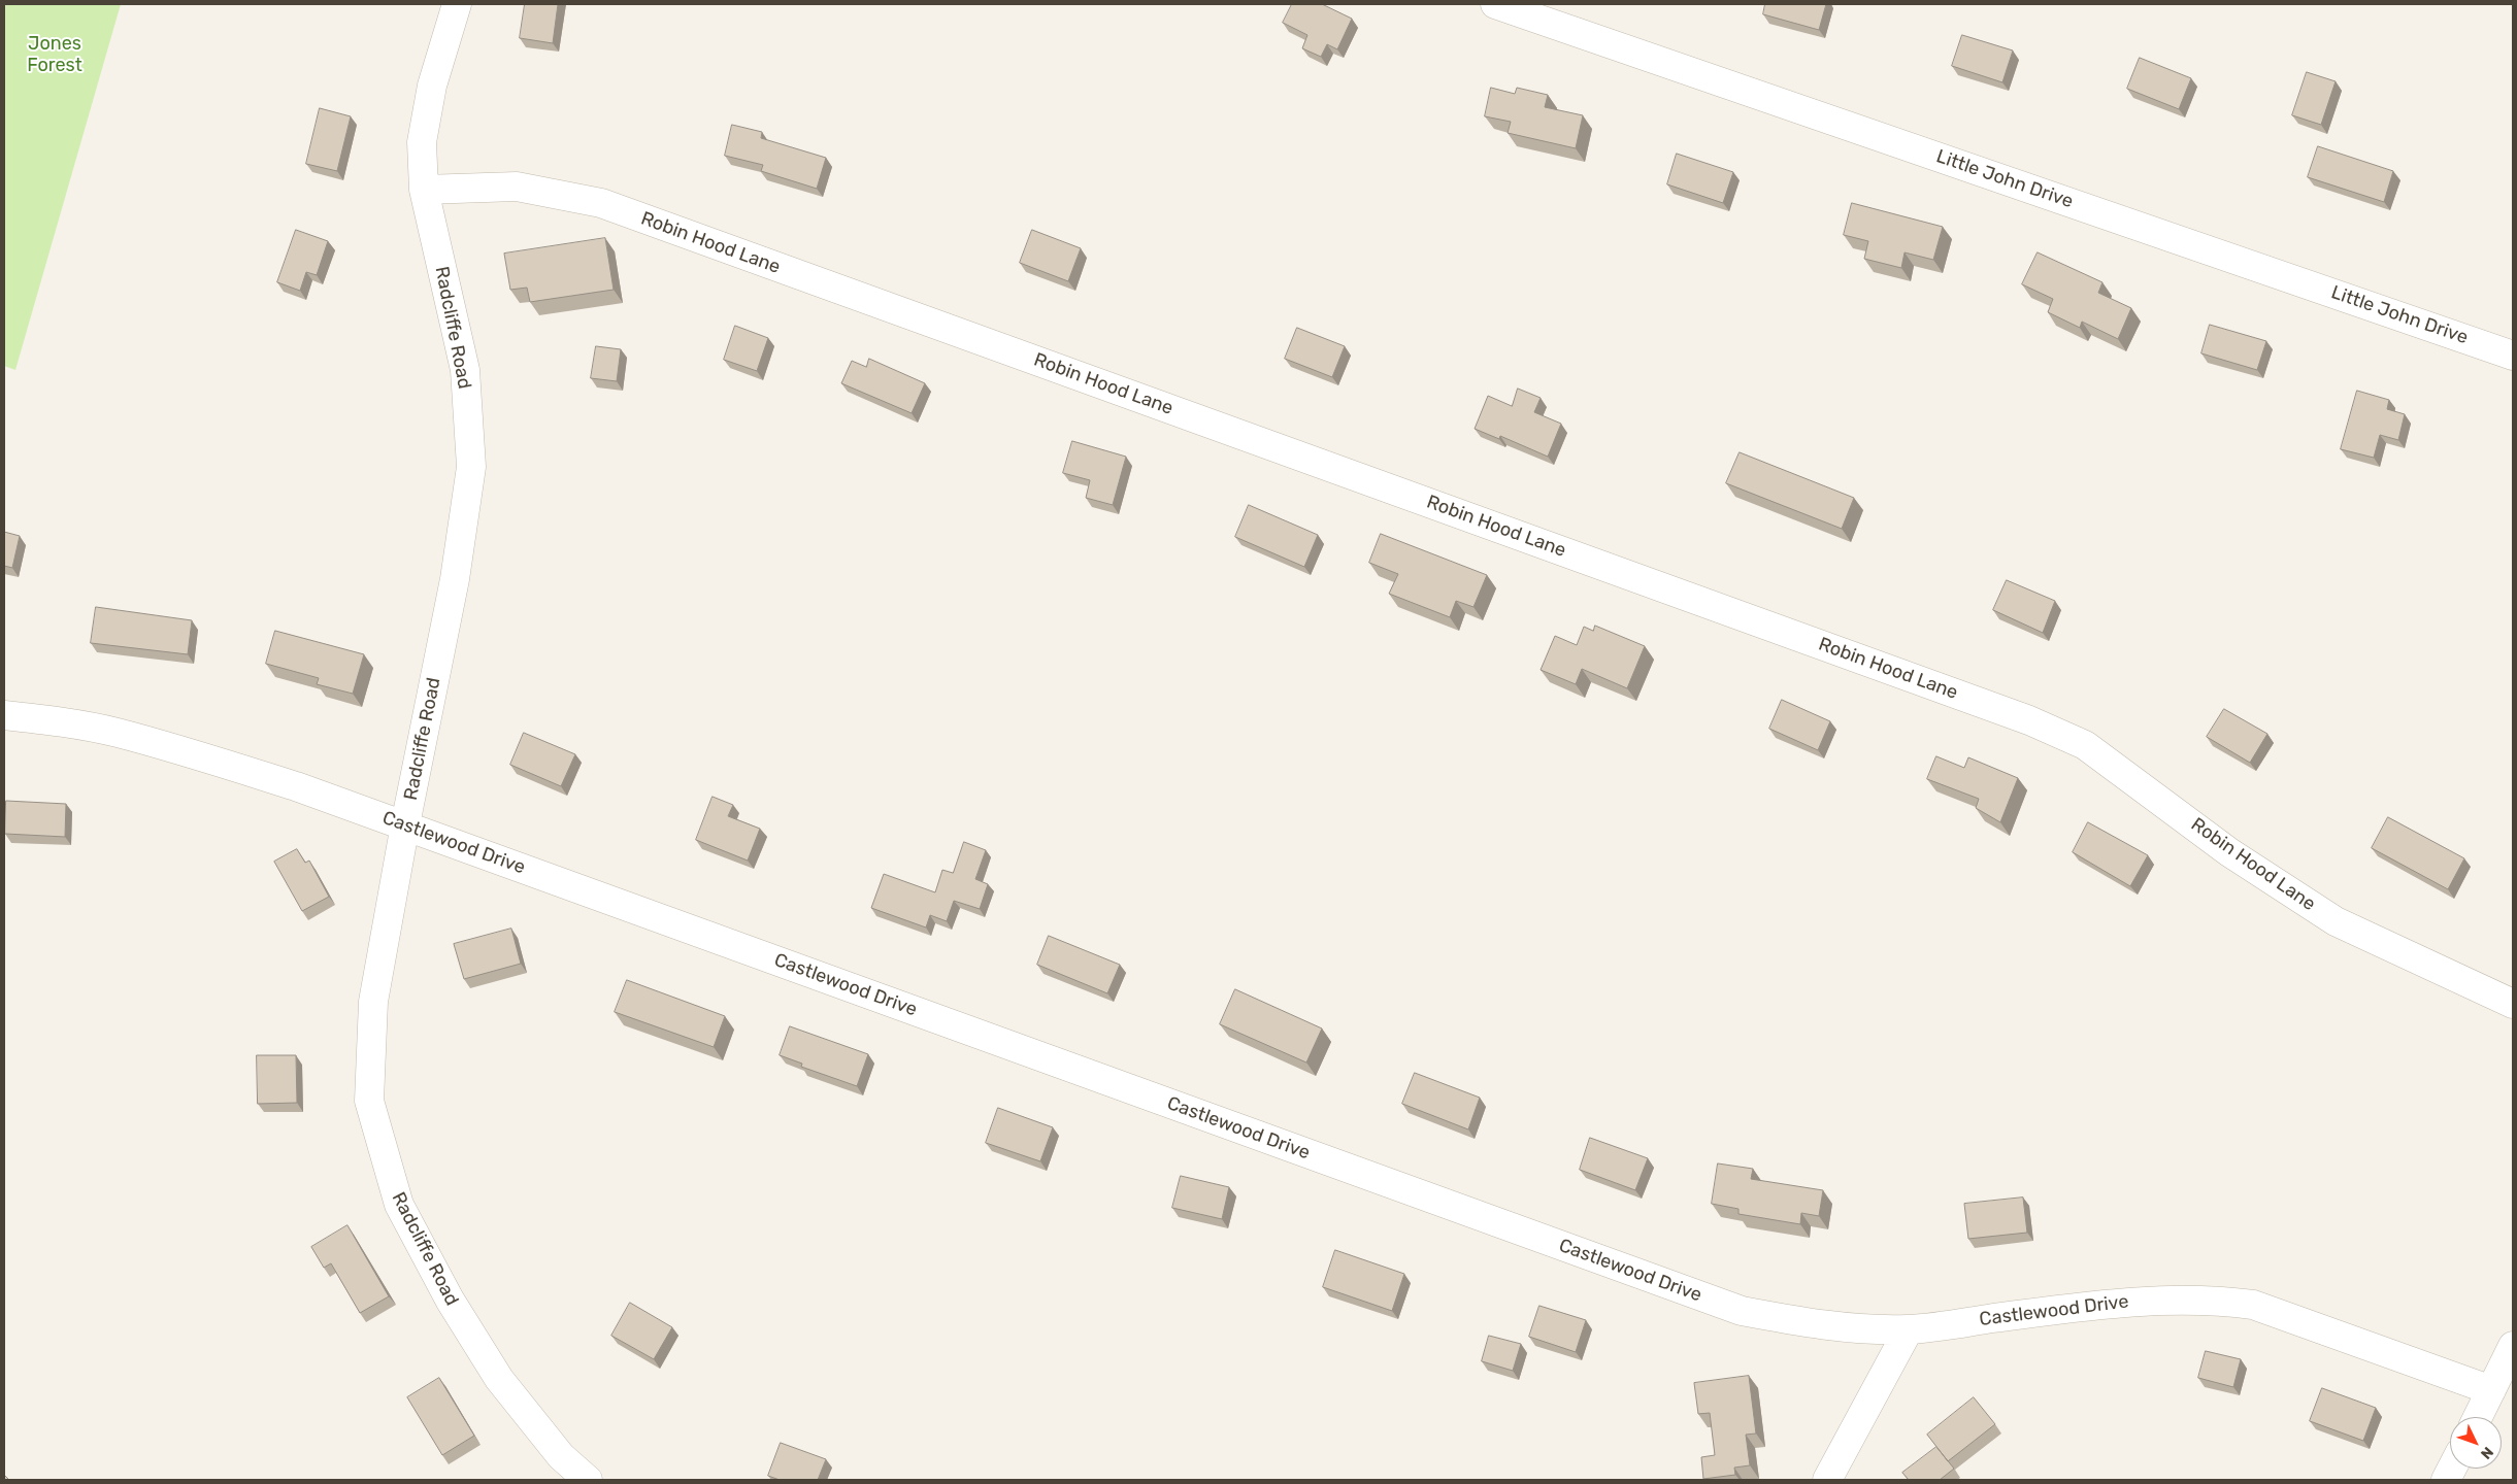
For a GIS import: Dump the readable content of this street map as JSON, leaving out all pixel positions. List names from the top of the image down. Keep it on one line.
{"streets":{"street":["Little John Drive","Robin Hood Lane","Radcliffe Road","Castlewood Drive"]},"crossings":[["Robin Hood Lane","Radcliffe Road"],["Radcliffe Road","Castlewood Drive"]],"parks":["Jones Forest"],"north":"bottom right"}
